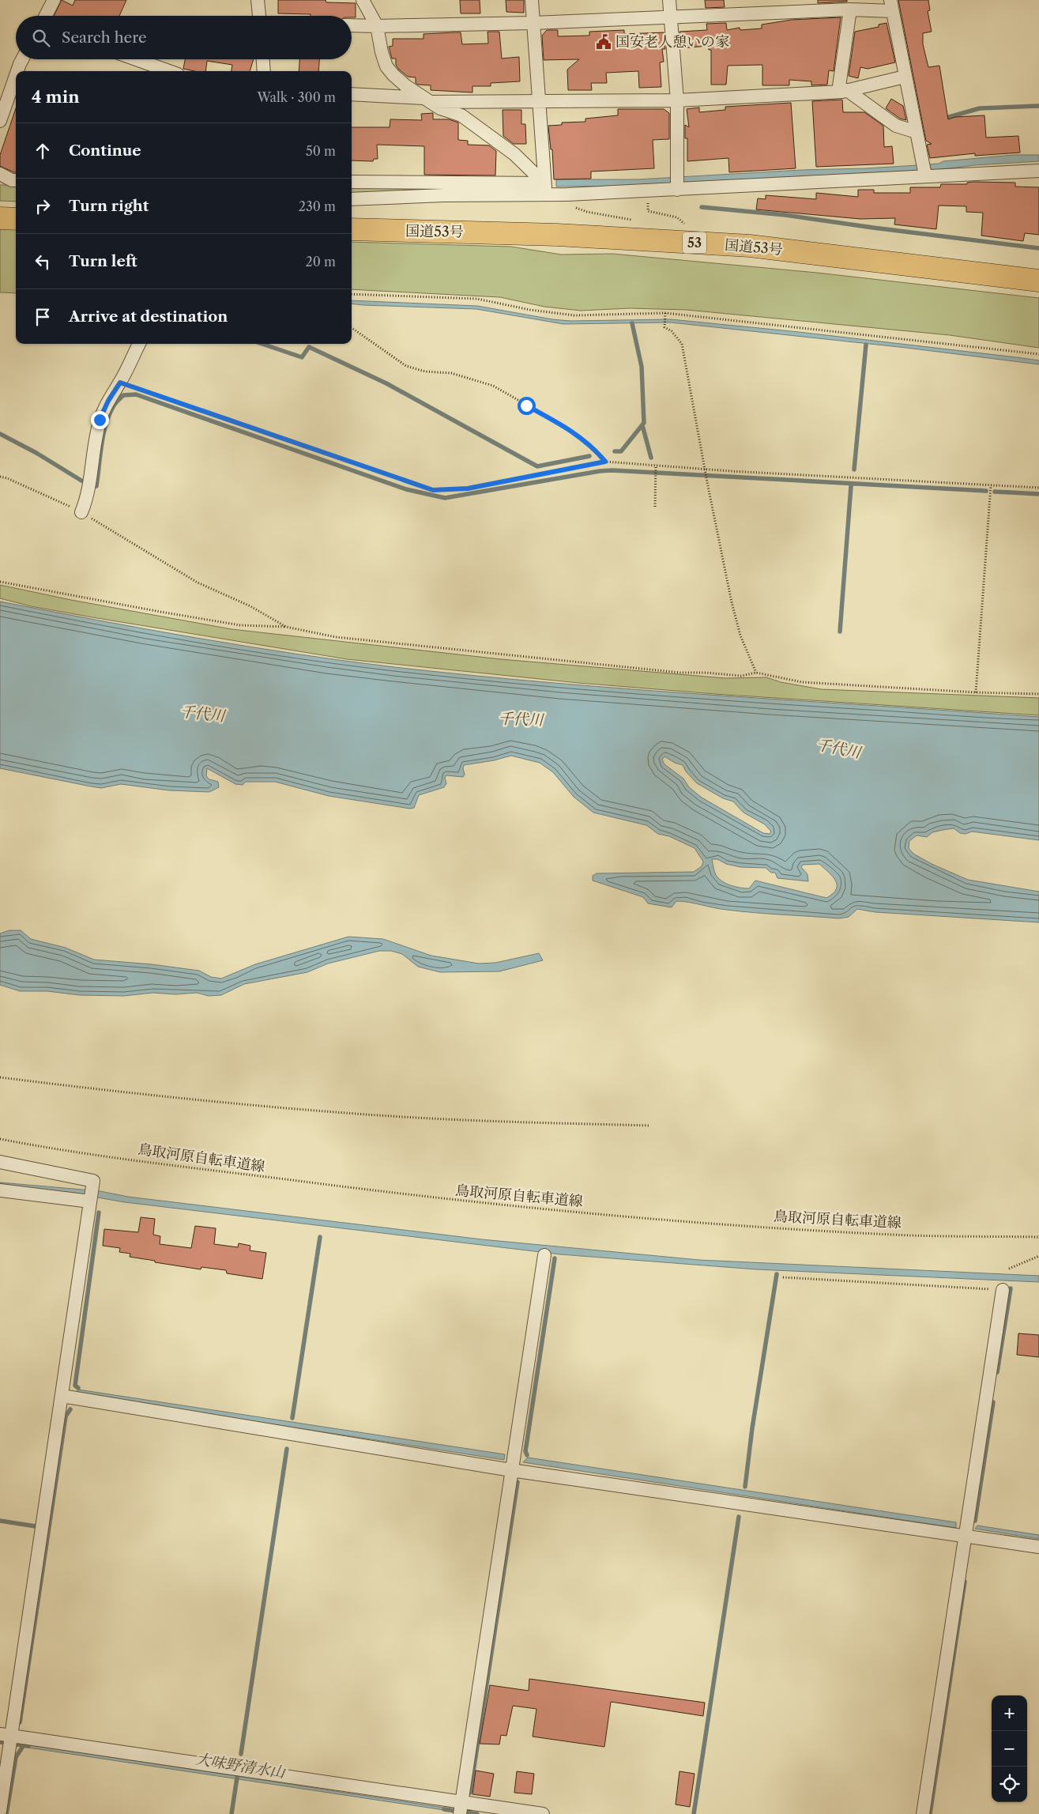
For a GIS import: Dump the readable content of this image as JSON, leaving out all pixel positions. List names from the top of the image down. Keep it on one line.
{"streets":{"highway":["国道53号","53"],"path":["鳥取河原自転車道線"]},"water":["千代川","大味野清水山"],"places":{"public building":["国安老人憩いの家"]},"page":{"search":"Search here","heading":["4 min","Walk · 300 m"],"list":[["Continue","50 m"],["Turn right","230 m"],["Turn left","20 m"],"Arrive at destination"],"map_buttons":["+","−"]}}
